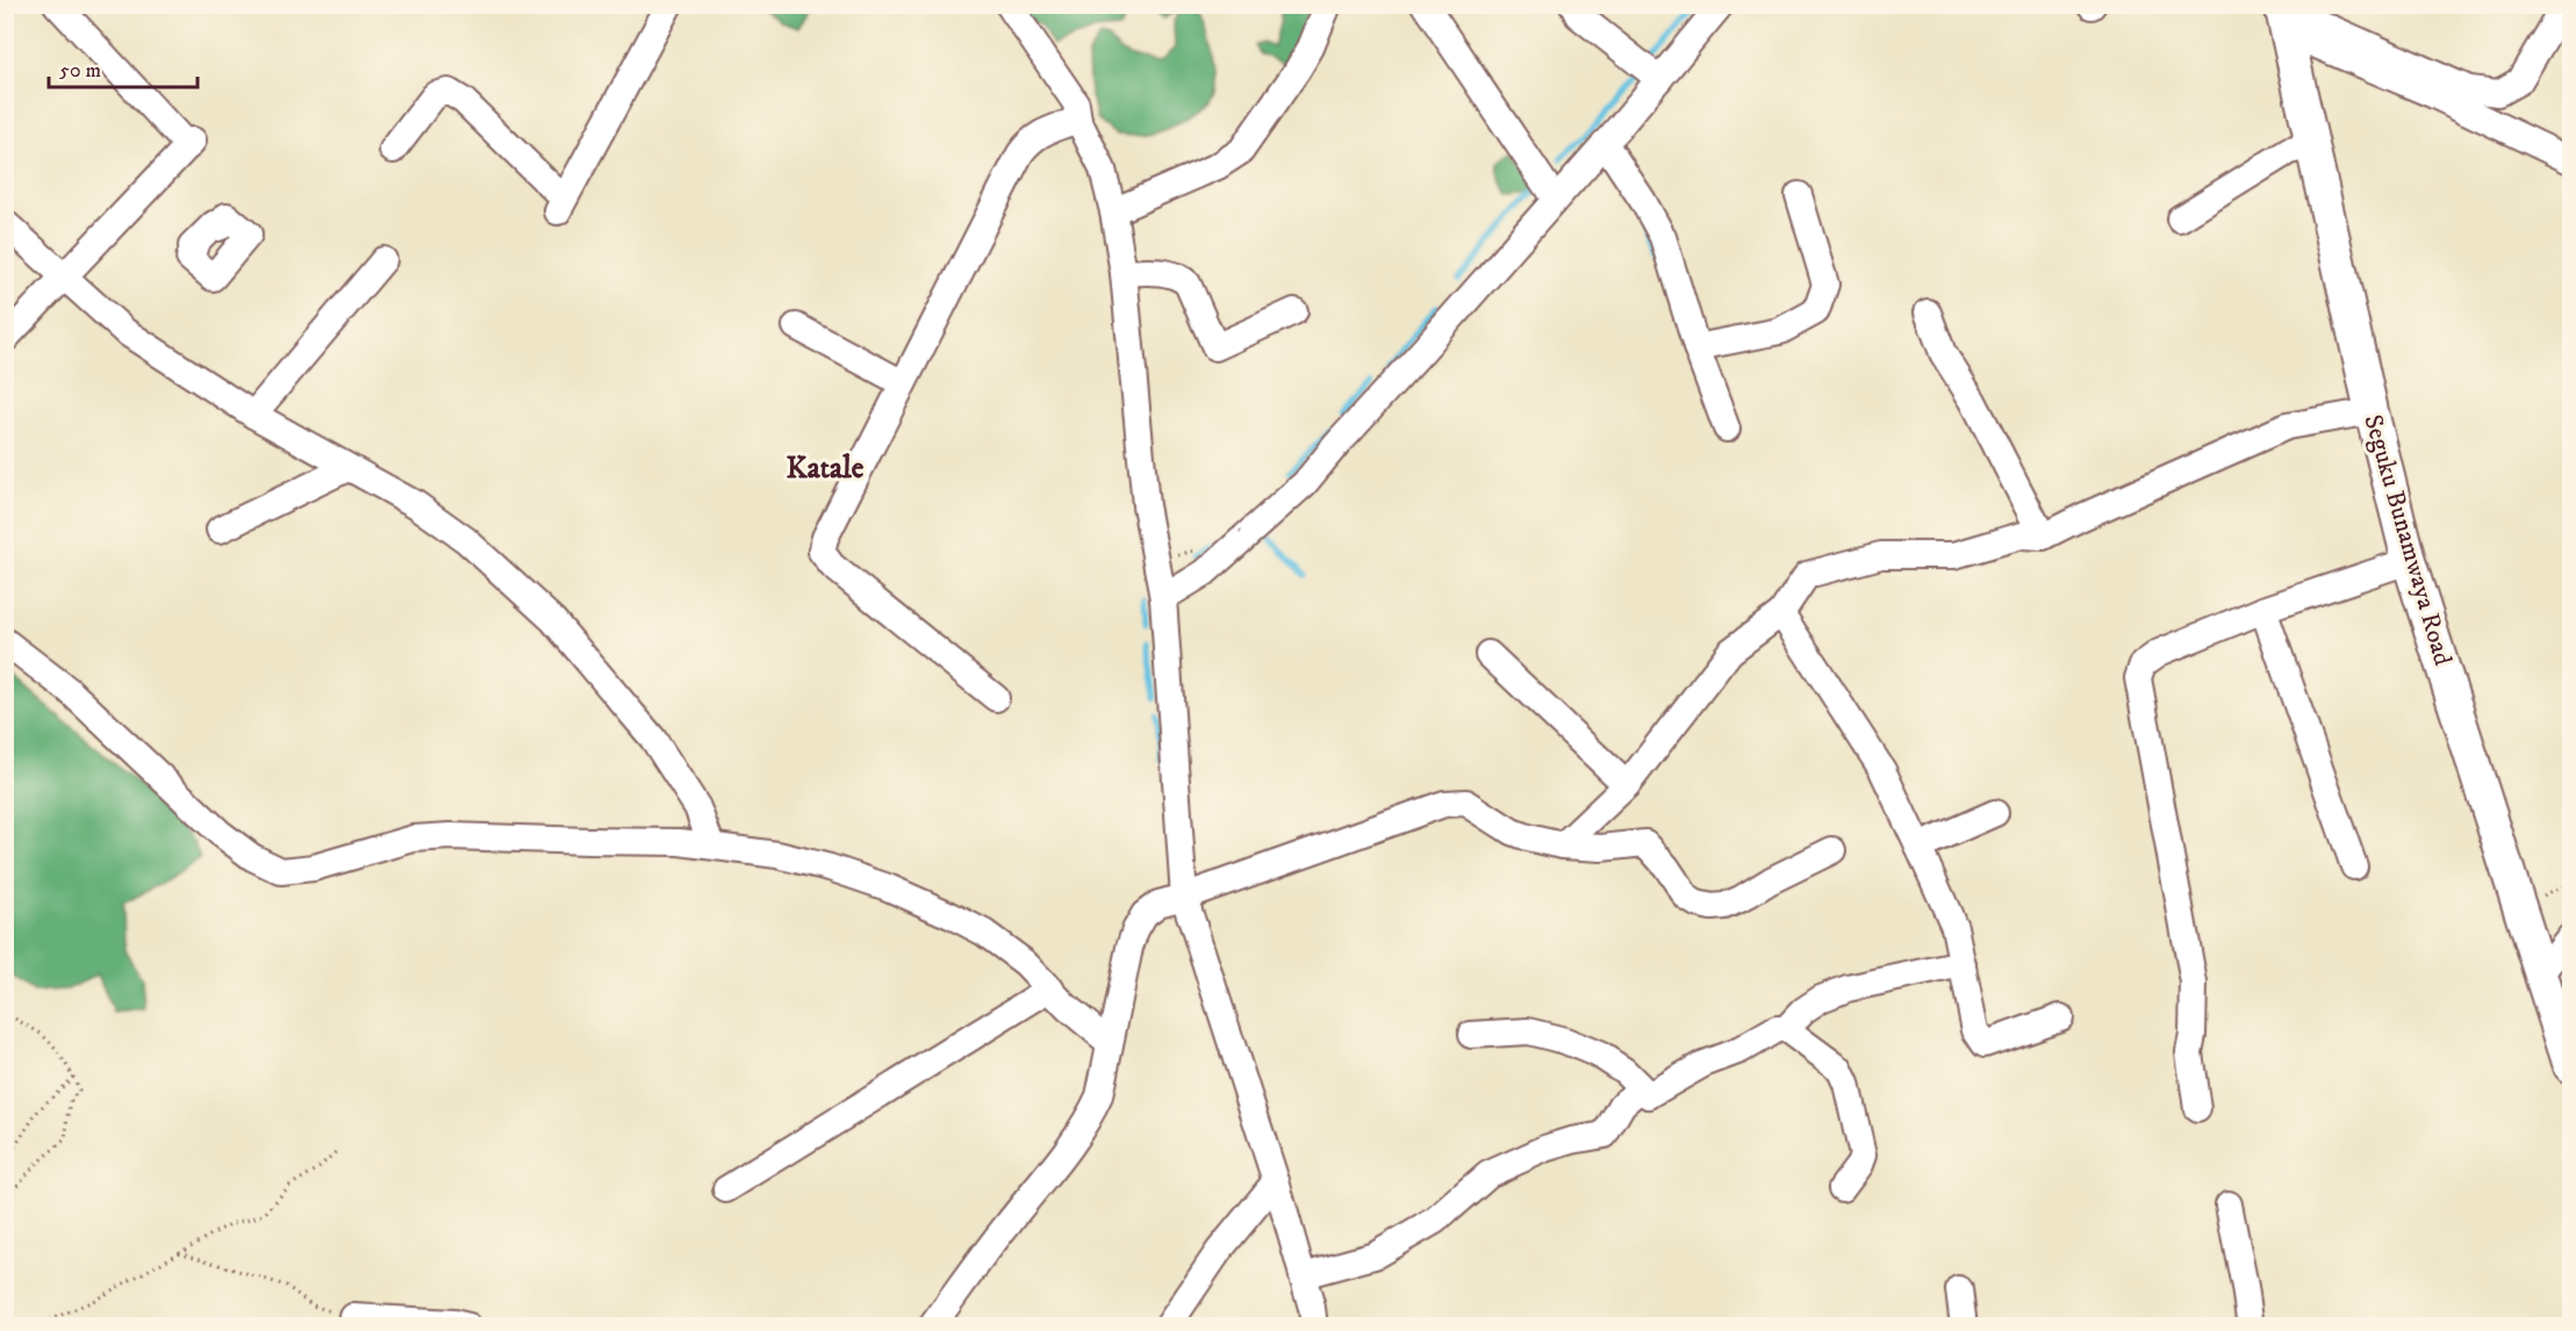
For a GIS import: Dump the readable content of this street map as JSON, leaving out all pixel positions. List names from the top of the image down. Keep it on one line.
{"streets":{"main road":["Seguku Bunamwaya Road"]},"districts":["Katale"],"scale_bar":"50 m"}
